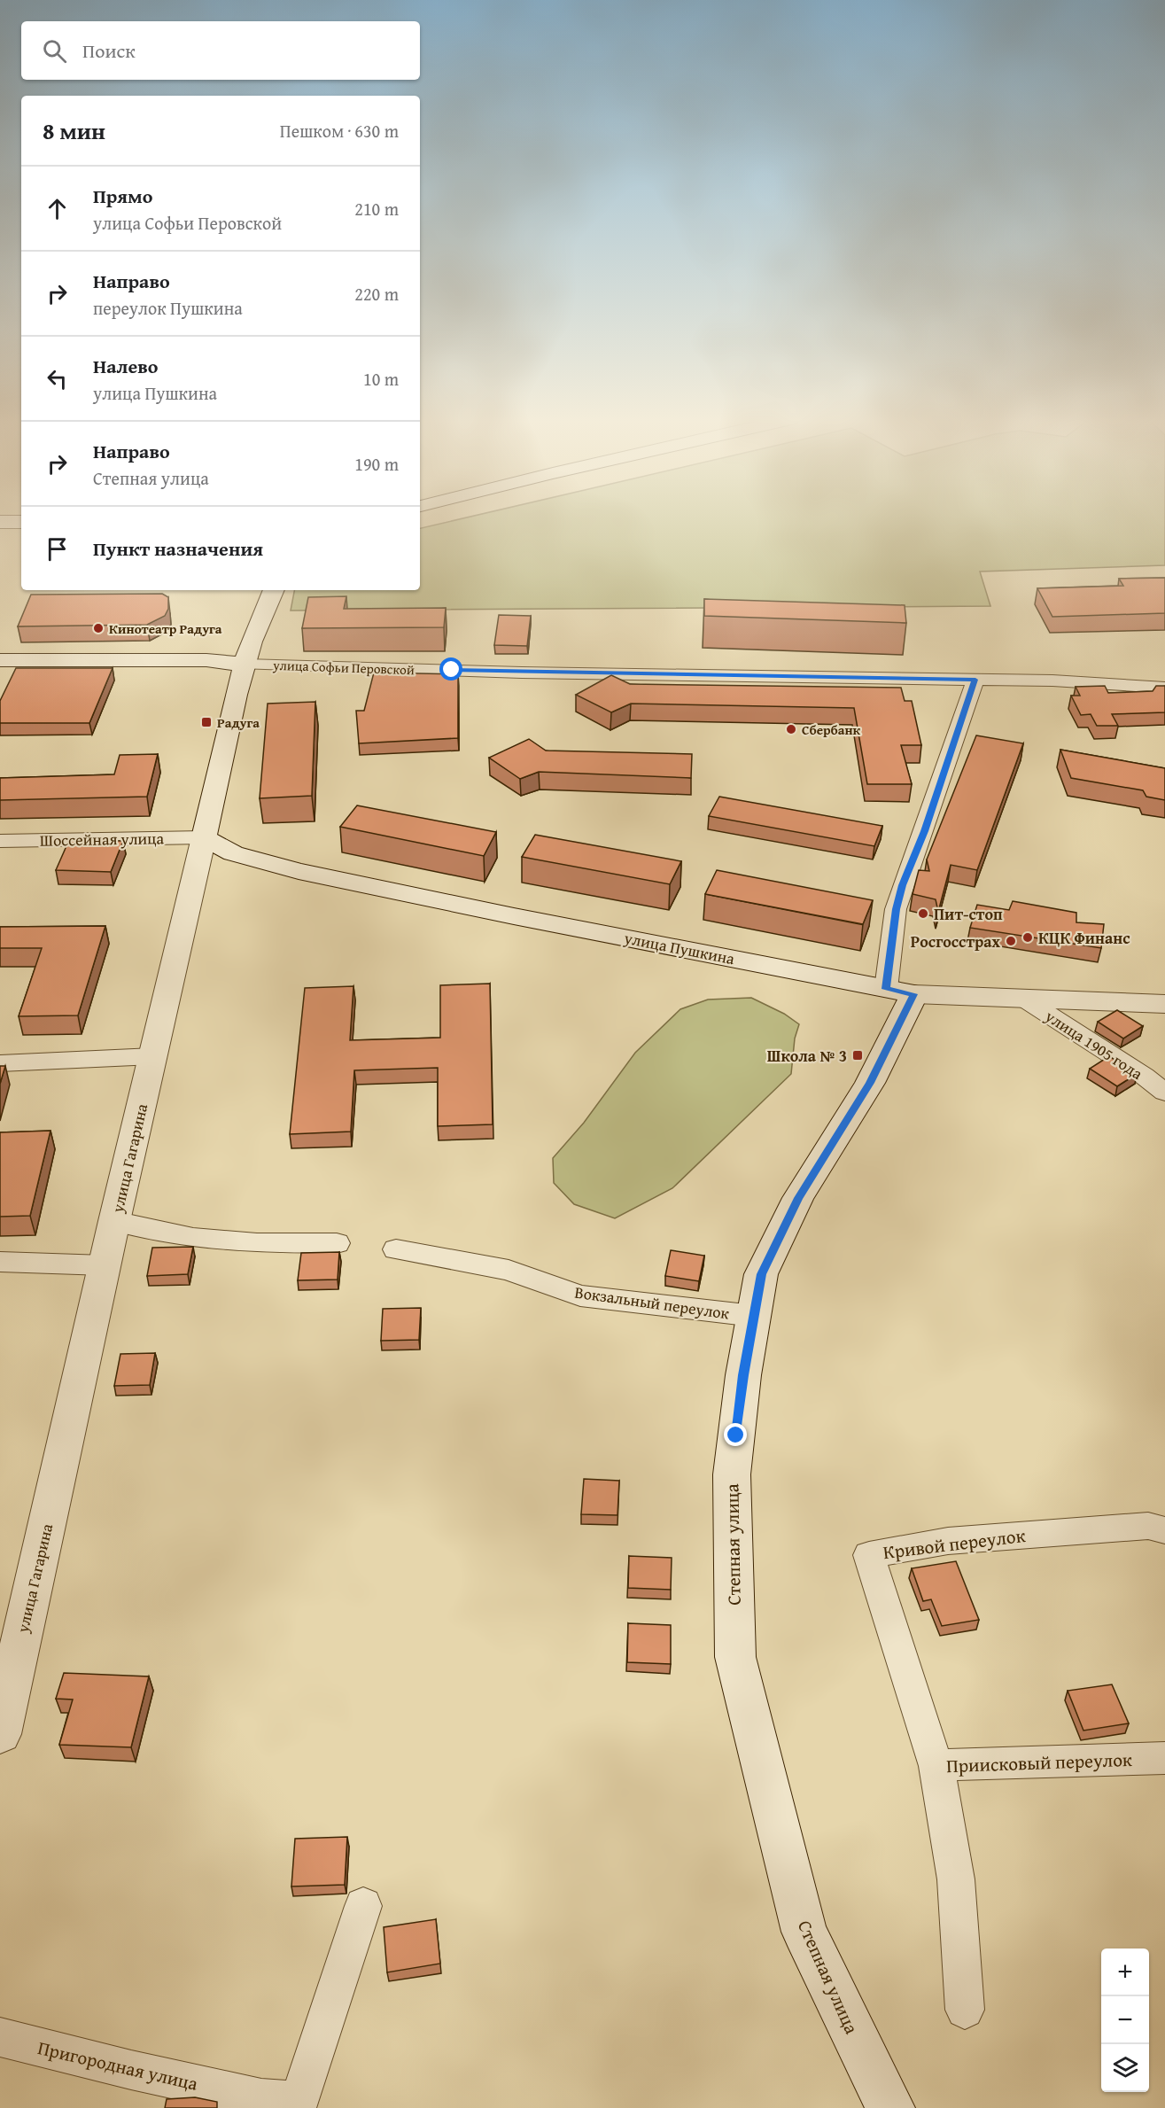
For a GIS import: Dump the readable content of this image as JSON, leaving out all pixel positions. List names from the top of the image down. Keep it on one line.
{"streets":{"main road":["улица Софьи Перовской","улица Пушкина","улица Гагарина","Степная улица"],"street":["Шоссейная улица","улица 1905 года","Вокзальный переулок","Кривой переулок","Приисковый переулок","Пригородная улица"]},"crossings":[["улица Софьи Перовской","улица Гагарина"],["Шоссейная улица","улица Пушкина"],["Шоссейная улица","улица Гагарина"],["улица Пушкина","улица 1905 года"],["улица Пушкина","улица Гагарина"],["улица Пушкина","Степная улица"],["Вокзальный переулок","Степная улица"],["Кривой переулок","Приисковый переулок"]],"places":{"other":["Кинотеатр Радуга","Сбербанк","Пит-стоп","КЦК Финанс","Росгосстрах"],"transit":["Радуга","Школа № 3"]},"page":{"search":"Поиск","heading":["8 мин","Пешком · 630 m"],"list":[["Прямо","улица Софьи Перовской","210 m"],["Направо","переулок Пушкина","220 m"],["Налево","улица Пушкина","10 m"],["Направо","Степная улица","190 m"],"Пункт назначения"],"map_buttons":["+","−"]}}
